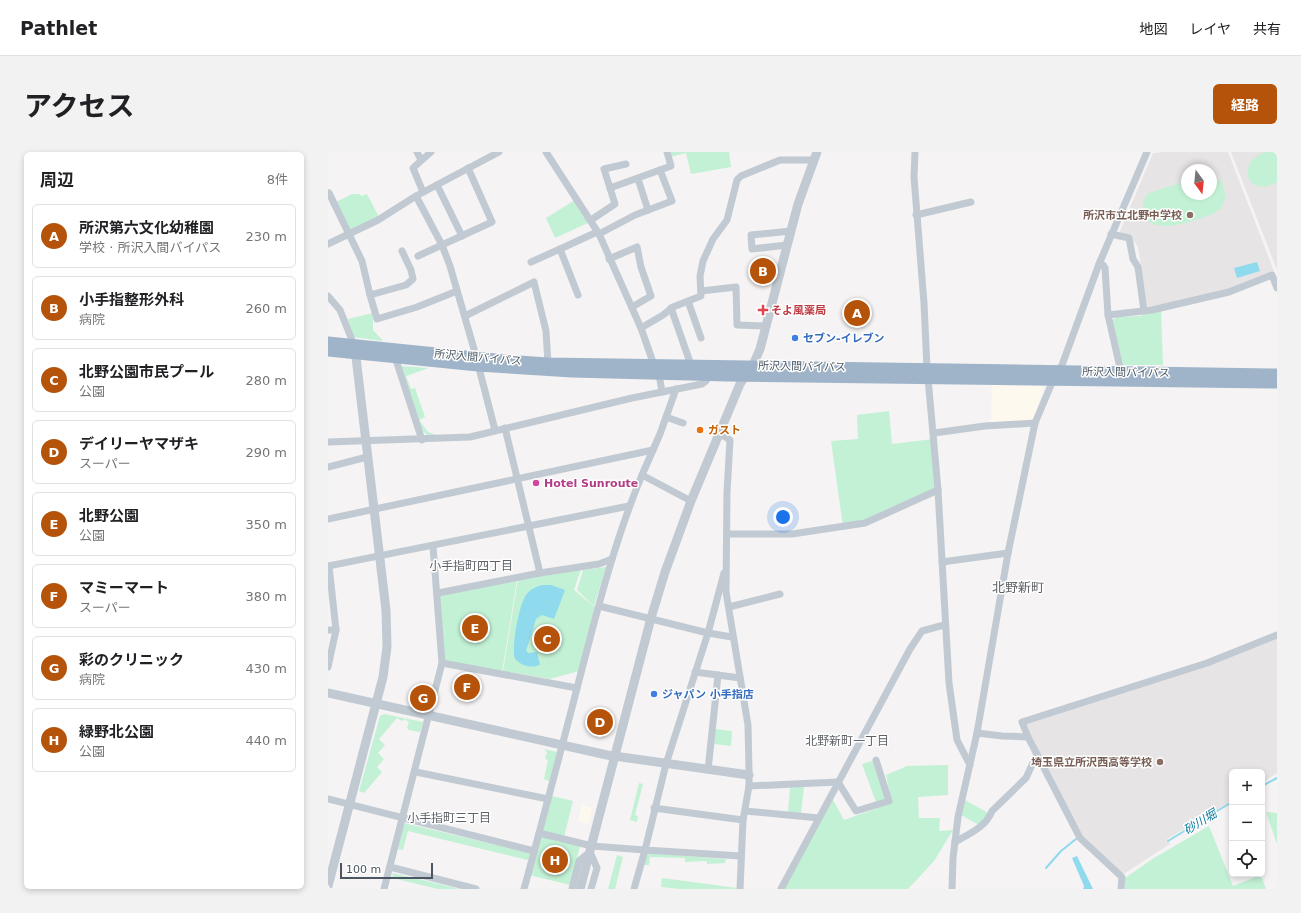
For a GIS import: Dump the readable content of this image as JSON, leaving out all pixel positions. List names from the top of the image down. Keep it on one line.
{"streets":{"highway":["所沢入間バイパス"]},"districts":["小手指町四丁目","北野新町","北野新町一丁目","小手指町三丁目"],"water":["砂川堀"],"places":{"other":["所沢市立北野中学校","セブン-イレブン","ガスト","Hotel Sunroute","ジャパン 小手指店","埼玉県立所沢西高等学校"],"health":["そよ風薬局"]},"scale_bar":"100 m","north":"bottom","page":{"header":"Pathlet","nav":["地図","レイヤ","共有"],"title":"アクセス","buttons":"経路","heading":["周辺","8件"],"list":[{"mark":"A","name":"所沢第六文化幼稚園","note":"学校 · 所沢入間バイパス","value":"230 m"},{"mark":"B","name":"小手指整形外科","note":"病院","value":"260 m"},{"mark":"C","name":"北野公園市民プール","note":"公園","value":"280 m"},{"mark":"D","name":"デイリーヤマザキ","note":"スーパー","value":"290 m"},{"mark":"E","name":"北野公園","note":"公園","value":"350 m"},{"mark":"F","name":"マミーマート","note":"スーパー","value":"380 m"},{"mark":"G","name":"彩のクリニック","note":"病院","value":"430 m"},{"mark":"H","name":"緑野北公園","note":"公園","value":"440 m"}],"pins":["B","A","E","C","F","G","D","H"],"map_buttons":["+","−"],"scale":"100 m"}}
